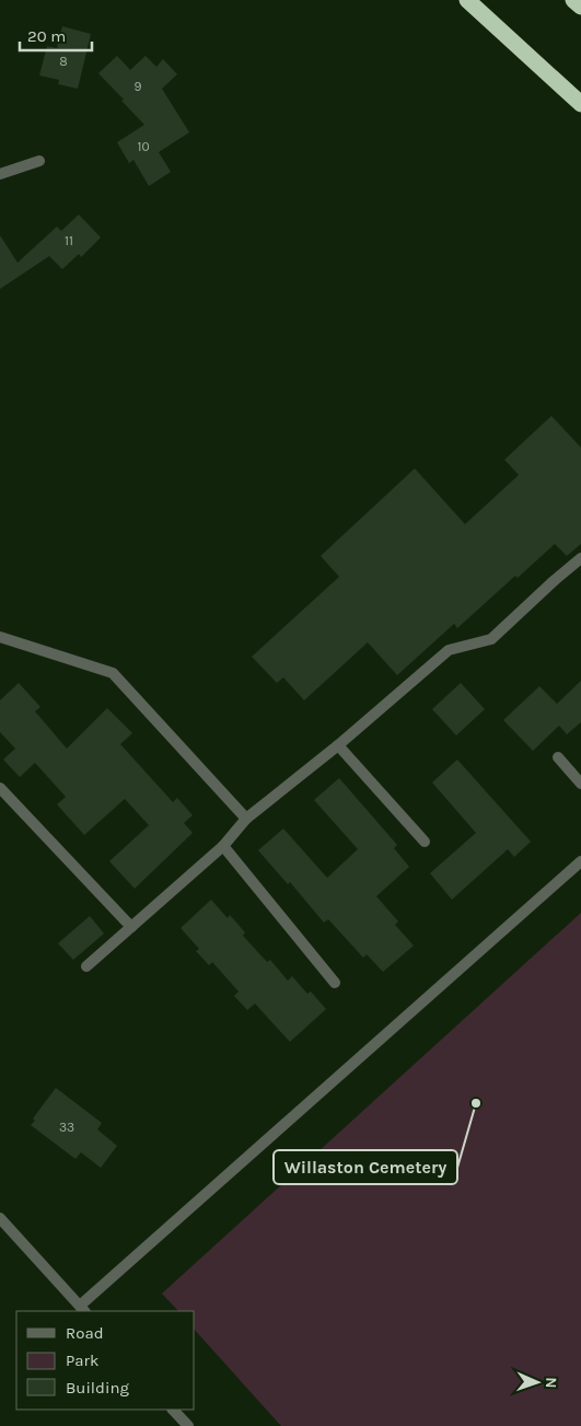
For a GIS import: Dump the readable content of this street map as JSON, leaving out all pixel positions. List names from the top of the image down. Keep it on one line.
{"places":["Willaston Cemetery"],"house_numbers":["8","9","10","11","33"],"legend":["Road","Park","Building"],"scale_bar":"20 m","north":"right"}
